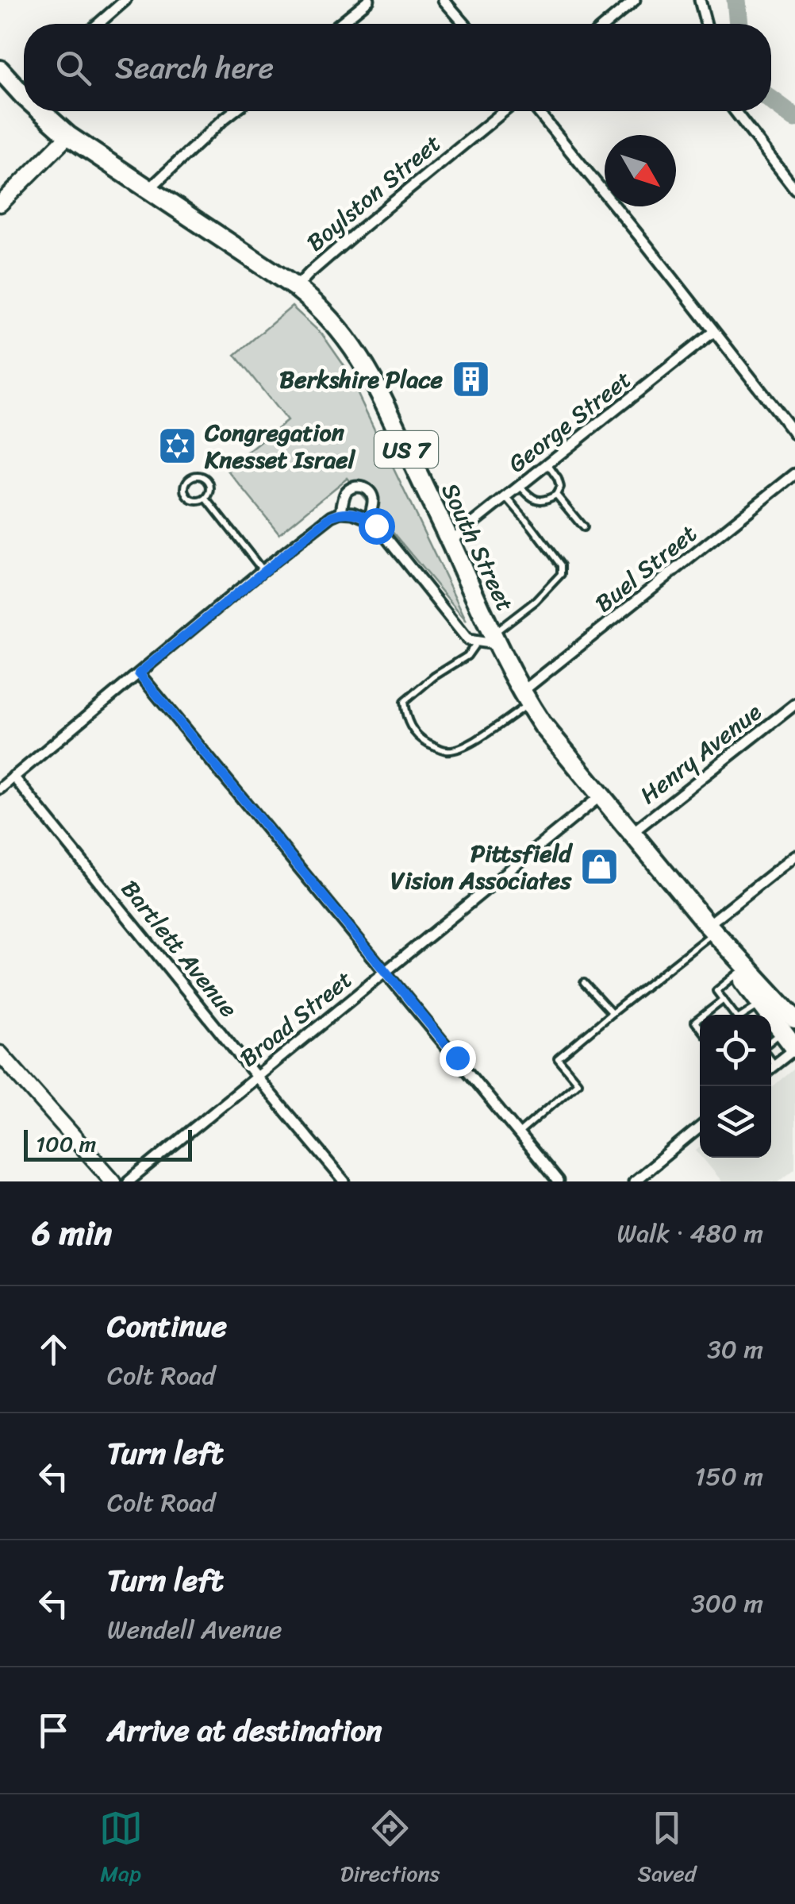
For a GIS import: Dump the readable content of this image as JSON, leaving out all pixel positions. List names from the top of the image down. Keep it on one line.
{"streets":{"highway":["US 7","South Street"],"street":["Boylston Street","George Street","Buel Street","Henry Avenue","Bartlett Avenue","Broad Street"]},"crossings":[["Boylston Street","South Street"],["George Street","South Street"],["South Street","Buel Street"],["South Street","Henry Avenue"],["South Street","Broad Street"],["Bartlett Avenue","Broad Street"]],"places":{"building":["Berkshire Place"],"synagogue":["Congregation Knesset Israel"],"shop":["Pittsfield Vision Associates"]},"scale_bar":"100 m","north":"bottom right","page":{"search":"Search here","scale":"100 m","heading":["6 min","Walk · 480 m"],"list":[["Continue","Colt Road","30 m"],["Turn left","Colt Road","150 m"],["Turn left","Wendell Avenue","300 m"],"Arrive at destination"],"nav":["Map","Directions","Saved"]}}
